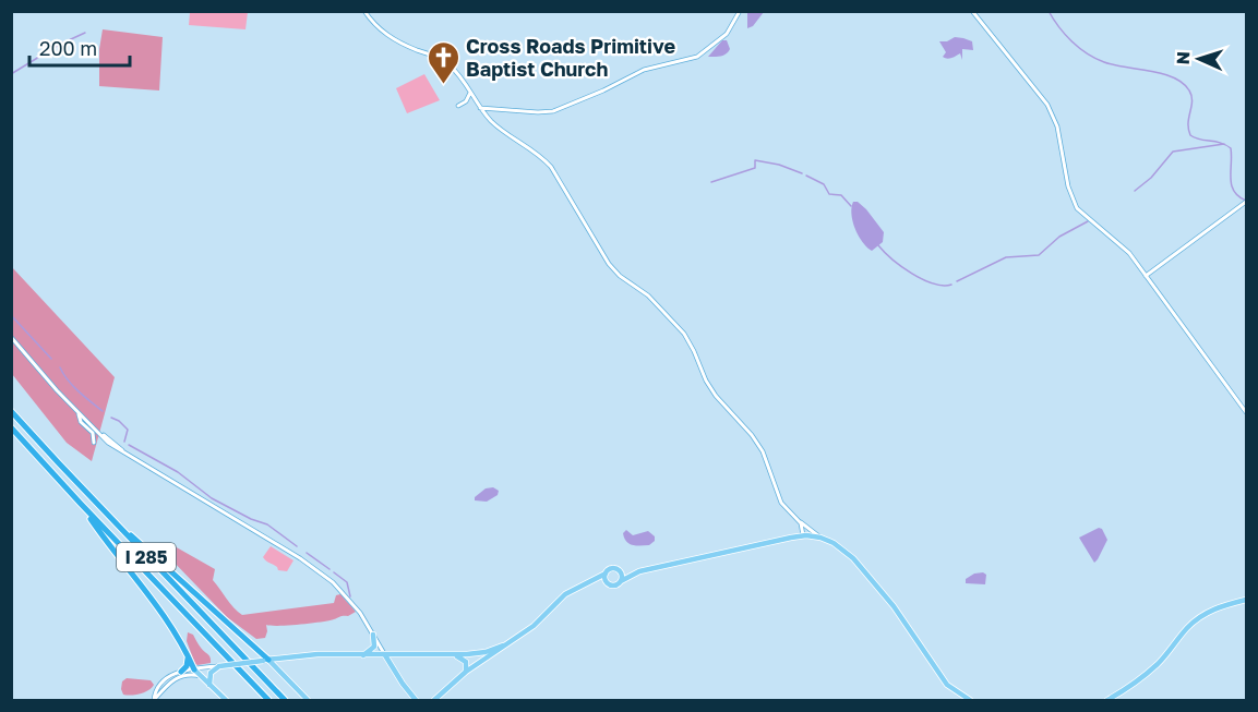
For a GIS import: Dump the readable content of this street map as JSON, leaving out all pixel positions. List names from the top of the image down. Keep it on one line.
{"streets":{"highway":["I 285"]},"places":{"church":["Cross Roads Primitive Baptist Church"]},"scale_bar":"200 m","north":"left"}
